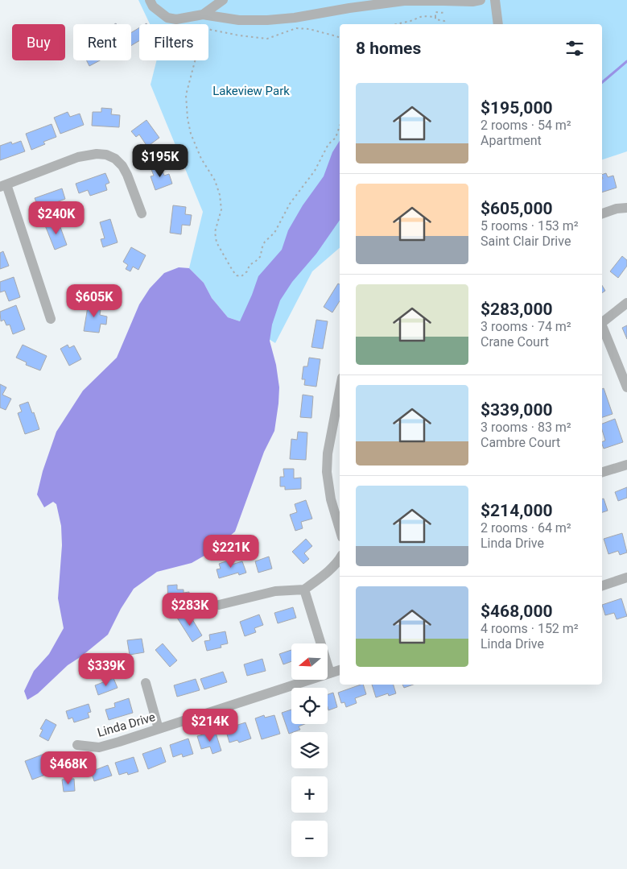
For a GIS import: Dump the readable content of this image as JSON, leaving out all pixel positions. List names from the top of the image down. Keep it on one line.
{"streets":{"street":["Linda Drive"]},"parks":["Lakeview Park"],"north":"left","page":{"chip":["Buy","Rent","Filters"],"heading":"8 homes","list":[{"name":"$195,000","note":"2 rooms · 54 m² · Apartment"},{"name":"$605,000","note":"5 rooms · 153 m² · Saint Clair Drive"},{"name":"$283,000","note":"3 rooms · 74 m² · Crane Court"},{"name":"$339,000","note":"3 rooms · 83 m² · Cambre Court"},{"name":"$214,000","note":"2 rooms · 64 m² · Linda Drive"},{"name":"$468,000","note":"4 rooms · 152 m² · Linda Drive"}],"price":["$195K","$240K","$605K","$221K","$283K","$339K","$214K","$468K"],"map_buttons":["+","−"]}}
